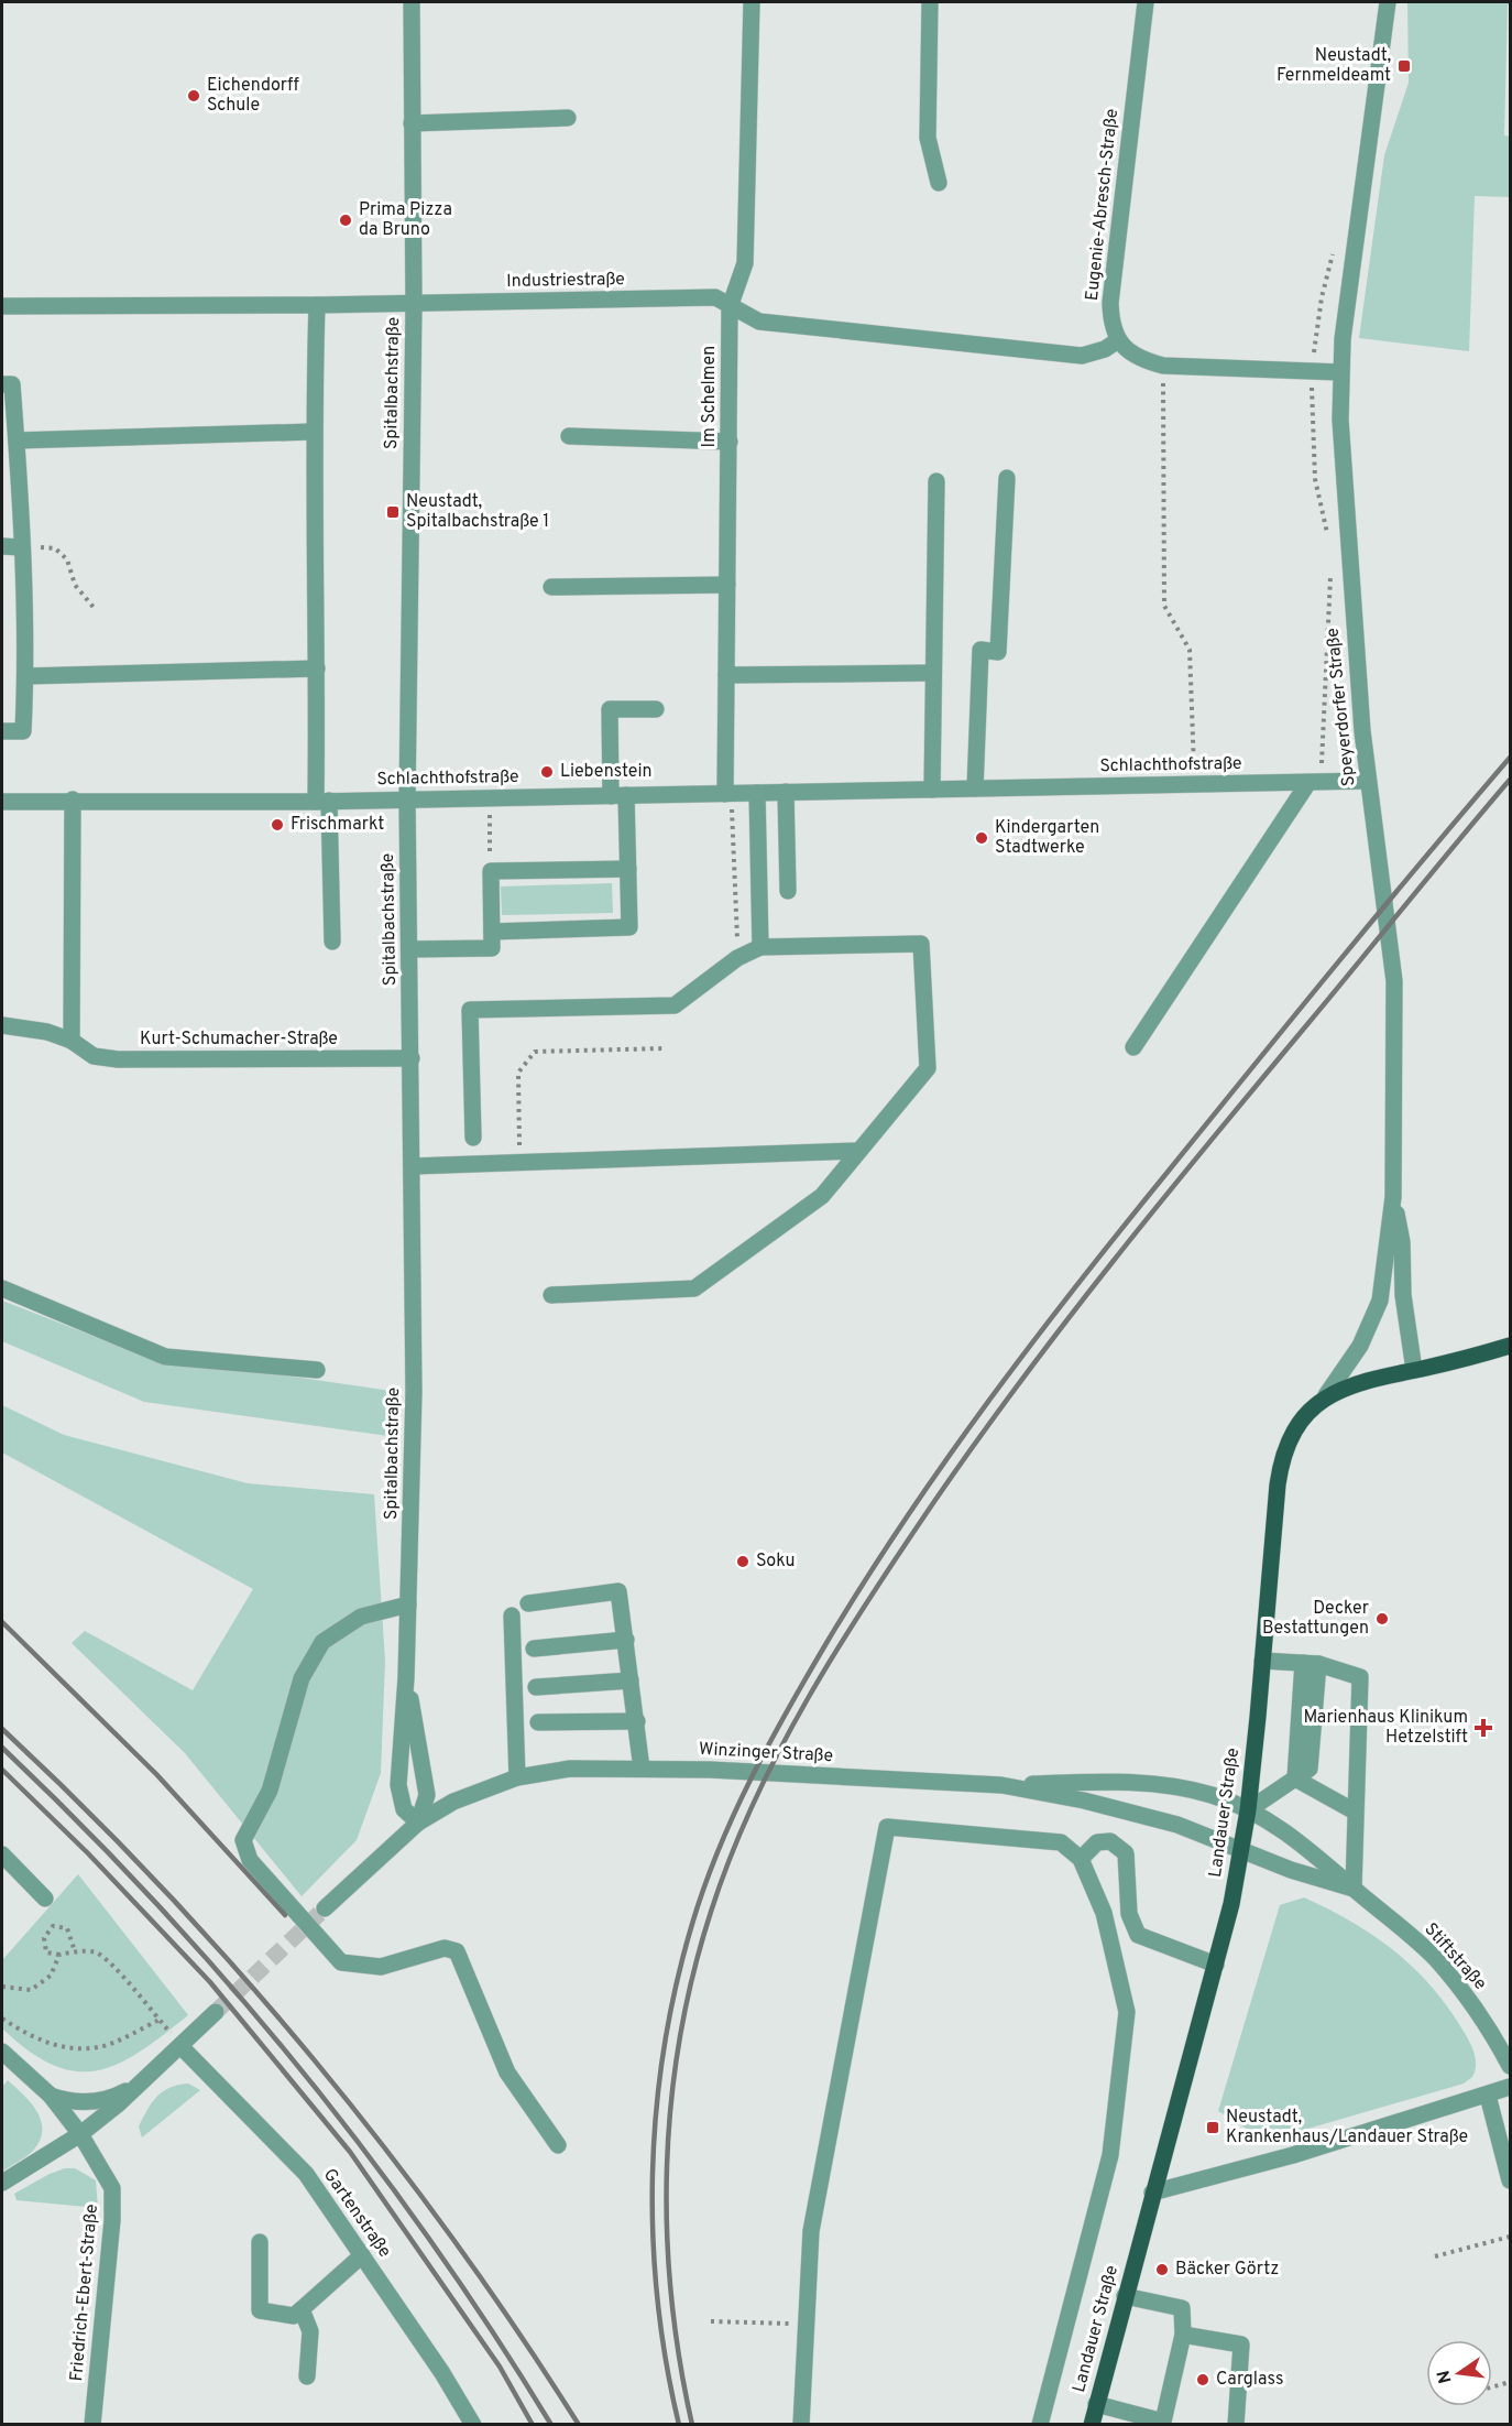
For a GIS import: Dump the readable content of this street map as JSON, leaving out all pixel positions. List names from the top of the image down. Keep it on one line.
{"streets":{"main road":["Landauer Straße"],"street":["Eugenie-Abresch-Straße","Industriestraße","Spitalbachstraße","Im Schelmen","Speyerdorfer Straße","Schlachthofstraße","Kurt-Schumacher-Straße","Winzinger Straße","Stiftstraße","Gartenstraße","Friedrich-Ebert-Straße"]},"crossings":[["Eugenie-Abresch-Straße","Industriestraße"],["Industriestraße","Spitalbachstraße"],["Industriestraße","Im Schelmen"],["Spitalbachstraße","Schlachthofstraße"],["Spitalbachstraße","Kurt-Schumacher-Straße"],["Spitalbachstraße","Winzinger Straße"],["Im Schelmen","Schlachthofstraße"],["Speyerdorfer Straße","Schlachthofstraße"],["Speyerdorfer Straße","Landauer Straße"],["Winzinger Straße","Landauer Straße"],["Winzinger Straße","Stiftstraße"],["Landauer Straße","Stiftstraße"]],"places":{"transit":["Neustadt, Fernmeldeamt","Neustadt, Spitalbachstraße 1","Neustadt, Krankenhaus/Landauer Straße"],"other":["Eichendorff Schule","Prima Pizza da Bruno","Liebenstein","Frischmarkt","Kindergarten Stadtwerke","Soku","Decker Bestattungen","Bäcker Görtz","Carglass"],"health":["Marienhaus Klinikum Hetzelstift"]},"north":"left"}
